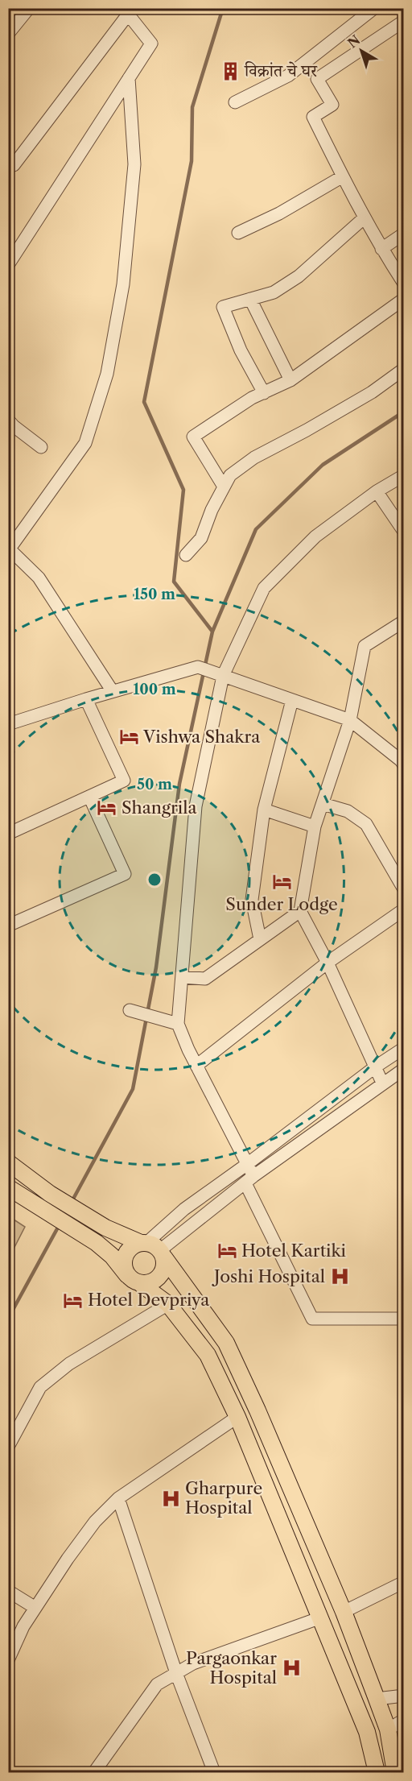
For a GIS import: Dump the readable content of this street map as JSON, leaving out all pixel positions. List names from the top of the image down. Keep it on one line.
{"places":{"building":["विक्रांत चे घर"],"hotel":["Vishwa Shakra","Shangrila","Sunder Lodge","Hotel Kartiki","Hotel Devpriya"],"hospital":["Joshi Hospital","Gharpure Hospital","Pargaonkar Hospital"]},"north":"top left","rings":["150 m","100 m","50 m"]}
